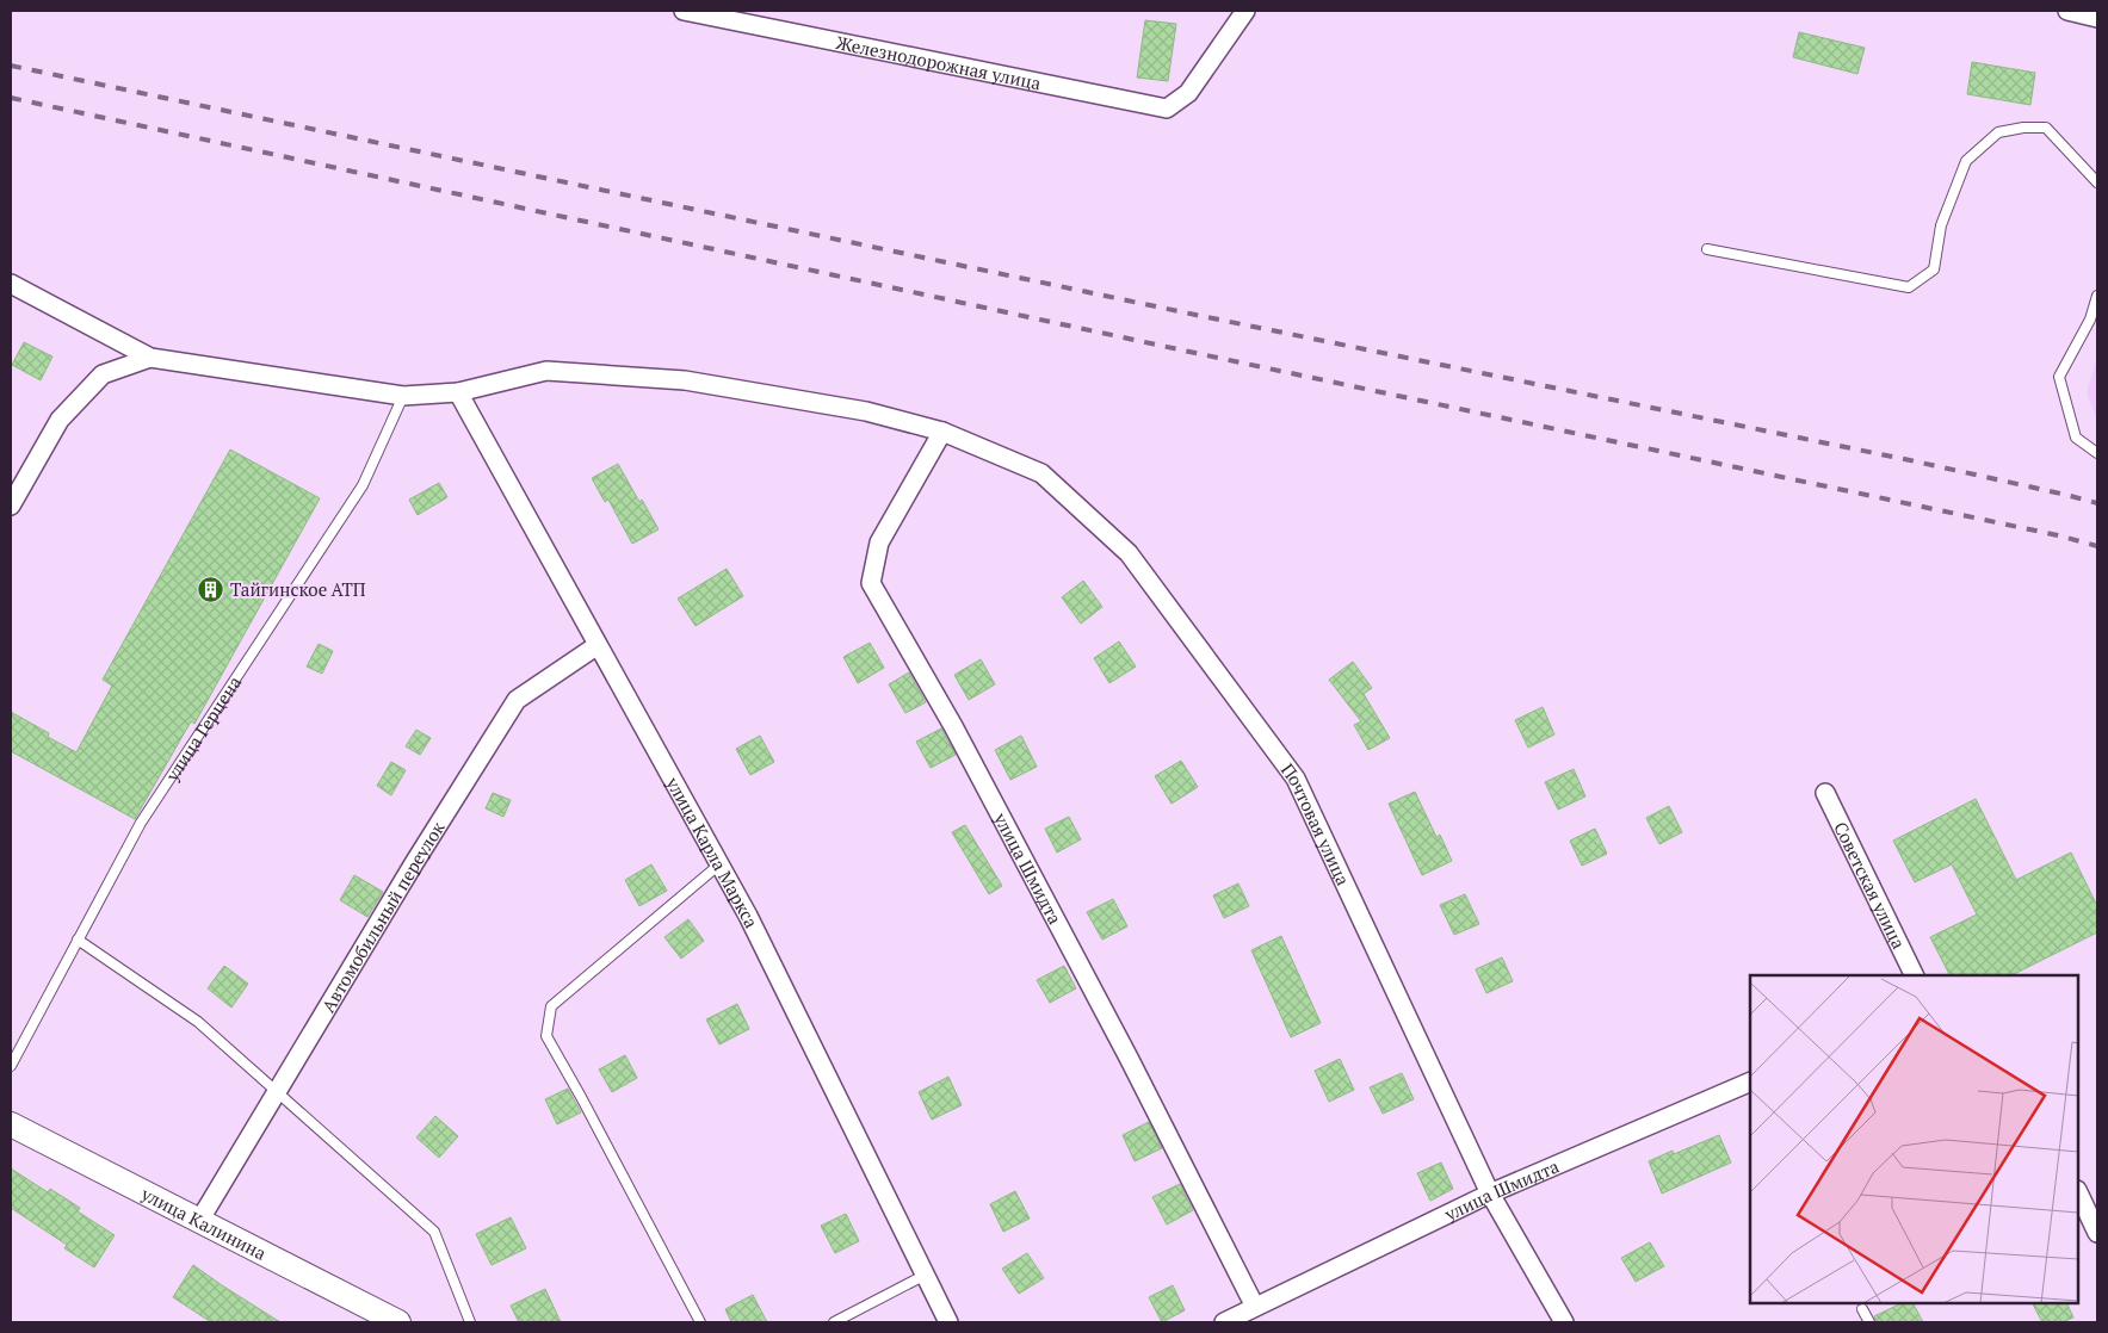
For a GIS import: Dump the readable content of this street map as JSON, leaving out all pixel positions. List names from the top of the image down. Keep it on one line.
{"streets":{"main road":["улица Калинина"],"street":["Железнодорожная улица","Почтовая улица","улица Карла Маркса","улица Шмидта","Советская улица","Автомобильный переулок"],"lane":["улица Герцена"]},"crossings":[["улица Герцена","Почтовая улица"],["Почтовая улица","улица Карла Маркса"],["Почтовая улица","улица Шмидта"],["улица Карла Маркса","Автомобильный переулок"],["Автомобильный переулок","улица Калинина"]],"places":{"building":["Тайгинское АТП"]}}
